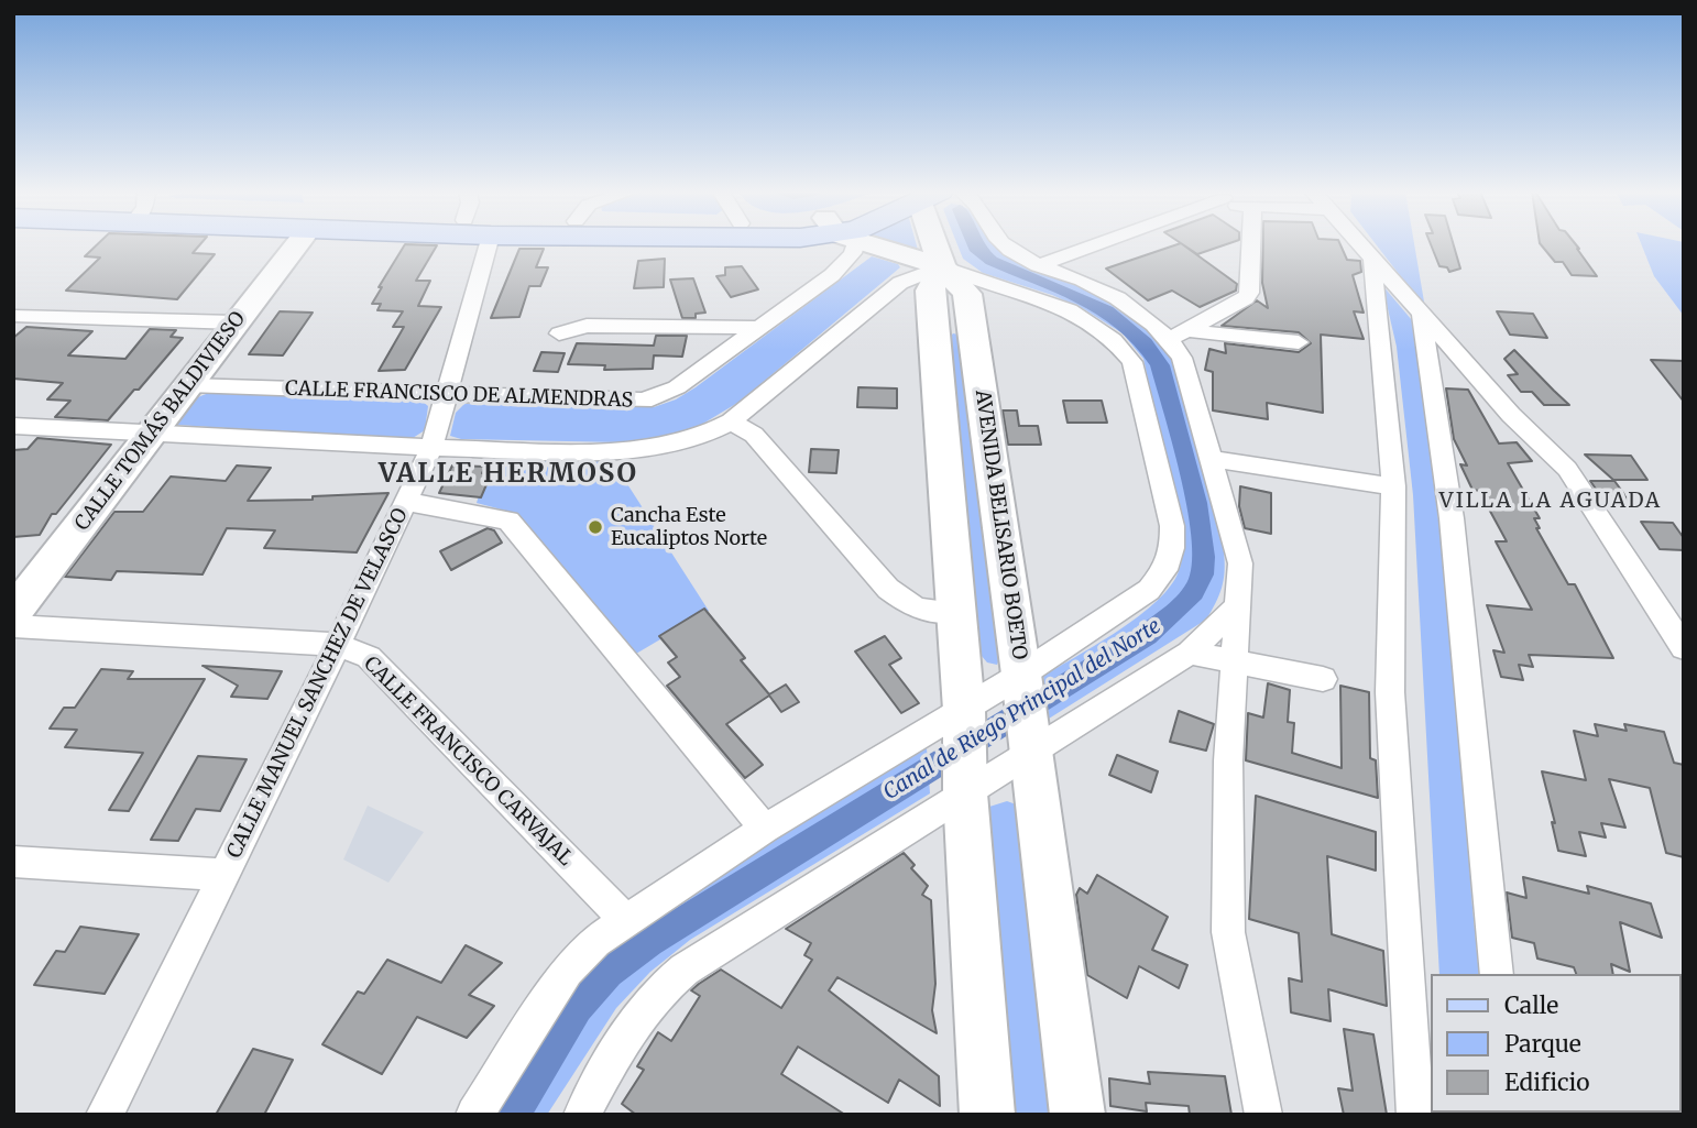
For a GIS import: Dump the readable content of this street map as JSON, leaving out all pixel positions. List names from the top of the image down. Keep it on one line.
{"streets":{"street":["CALLE FRANCISCO DE ALMENDRAS","CALLE TOMÁS BALDIVIESO","AVENIDA BELISARIO BOETO","CALLE MANUEL SANCHEZ DE VELASCO","CALLE FRANCISCO CARVAJAL"]},"crossings":[["CALLE FRANCISCO DE ALMENDRAS","CALLE TOMÁS BALDIVIESO"],["CALLE FRANCISCO DE ALMENDRAS","CALLE MANUEL SANCHEZ DE VELASCO"],["CALLE MANUEL SANCHEZ DE VELASCO","CALLE FRANCISCO CARVAJAL"]],"districts":["VALLE HERMOSO","VILLA LA AGUADA"],"water":["Canal de Riego Principal del Norte"],"places":["Cancha Este Eucaliptos Norte"],"legend":["Calle","Parque","Edificio"]}
